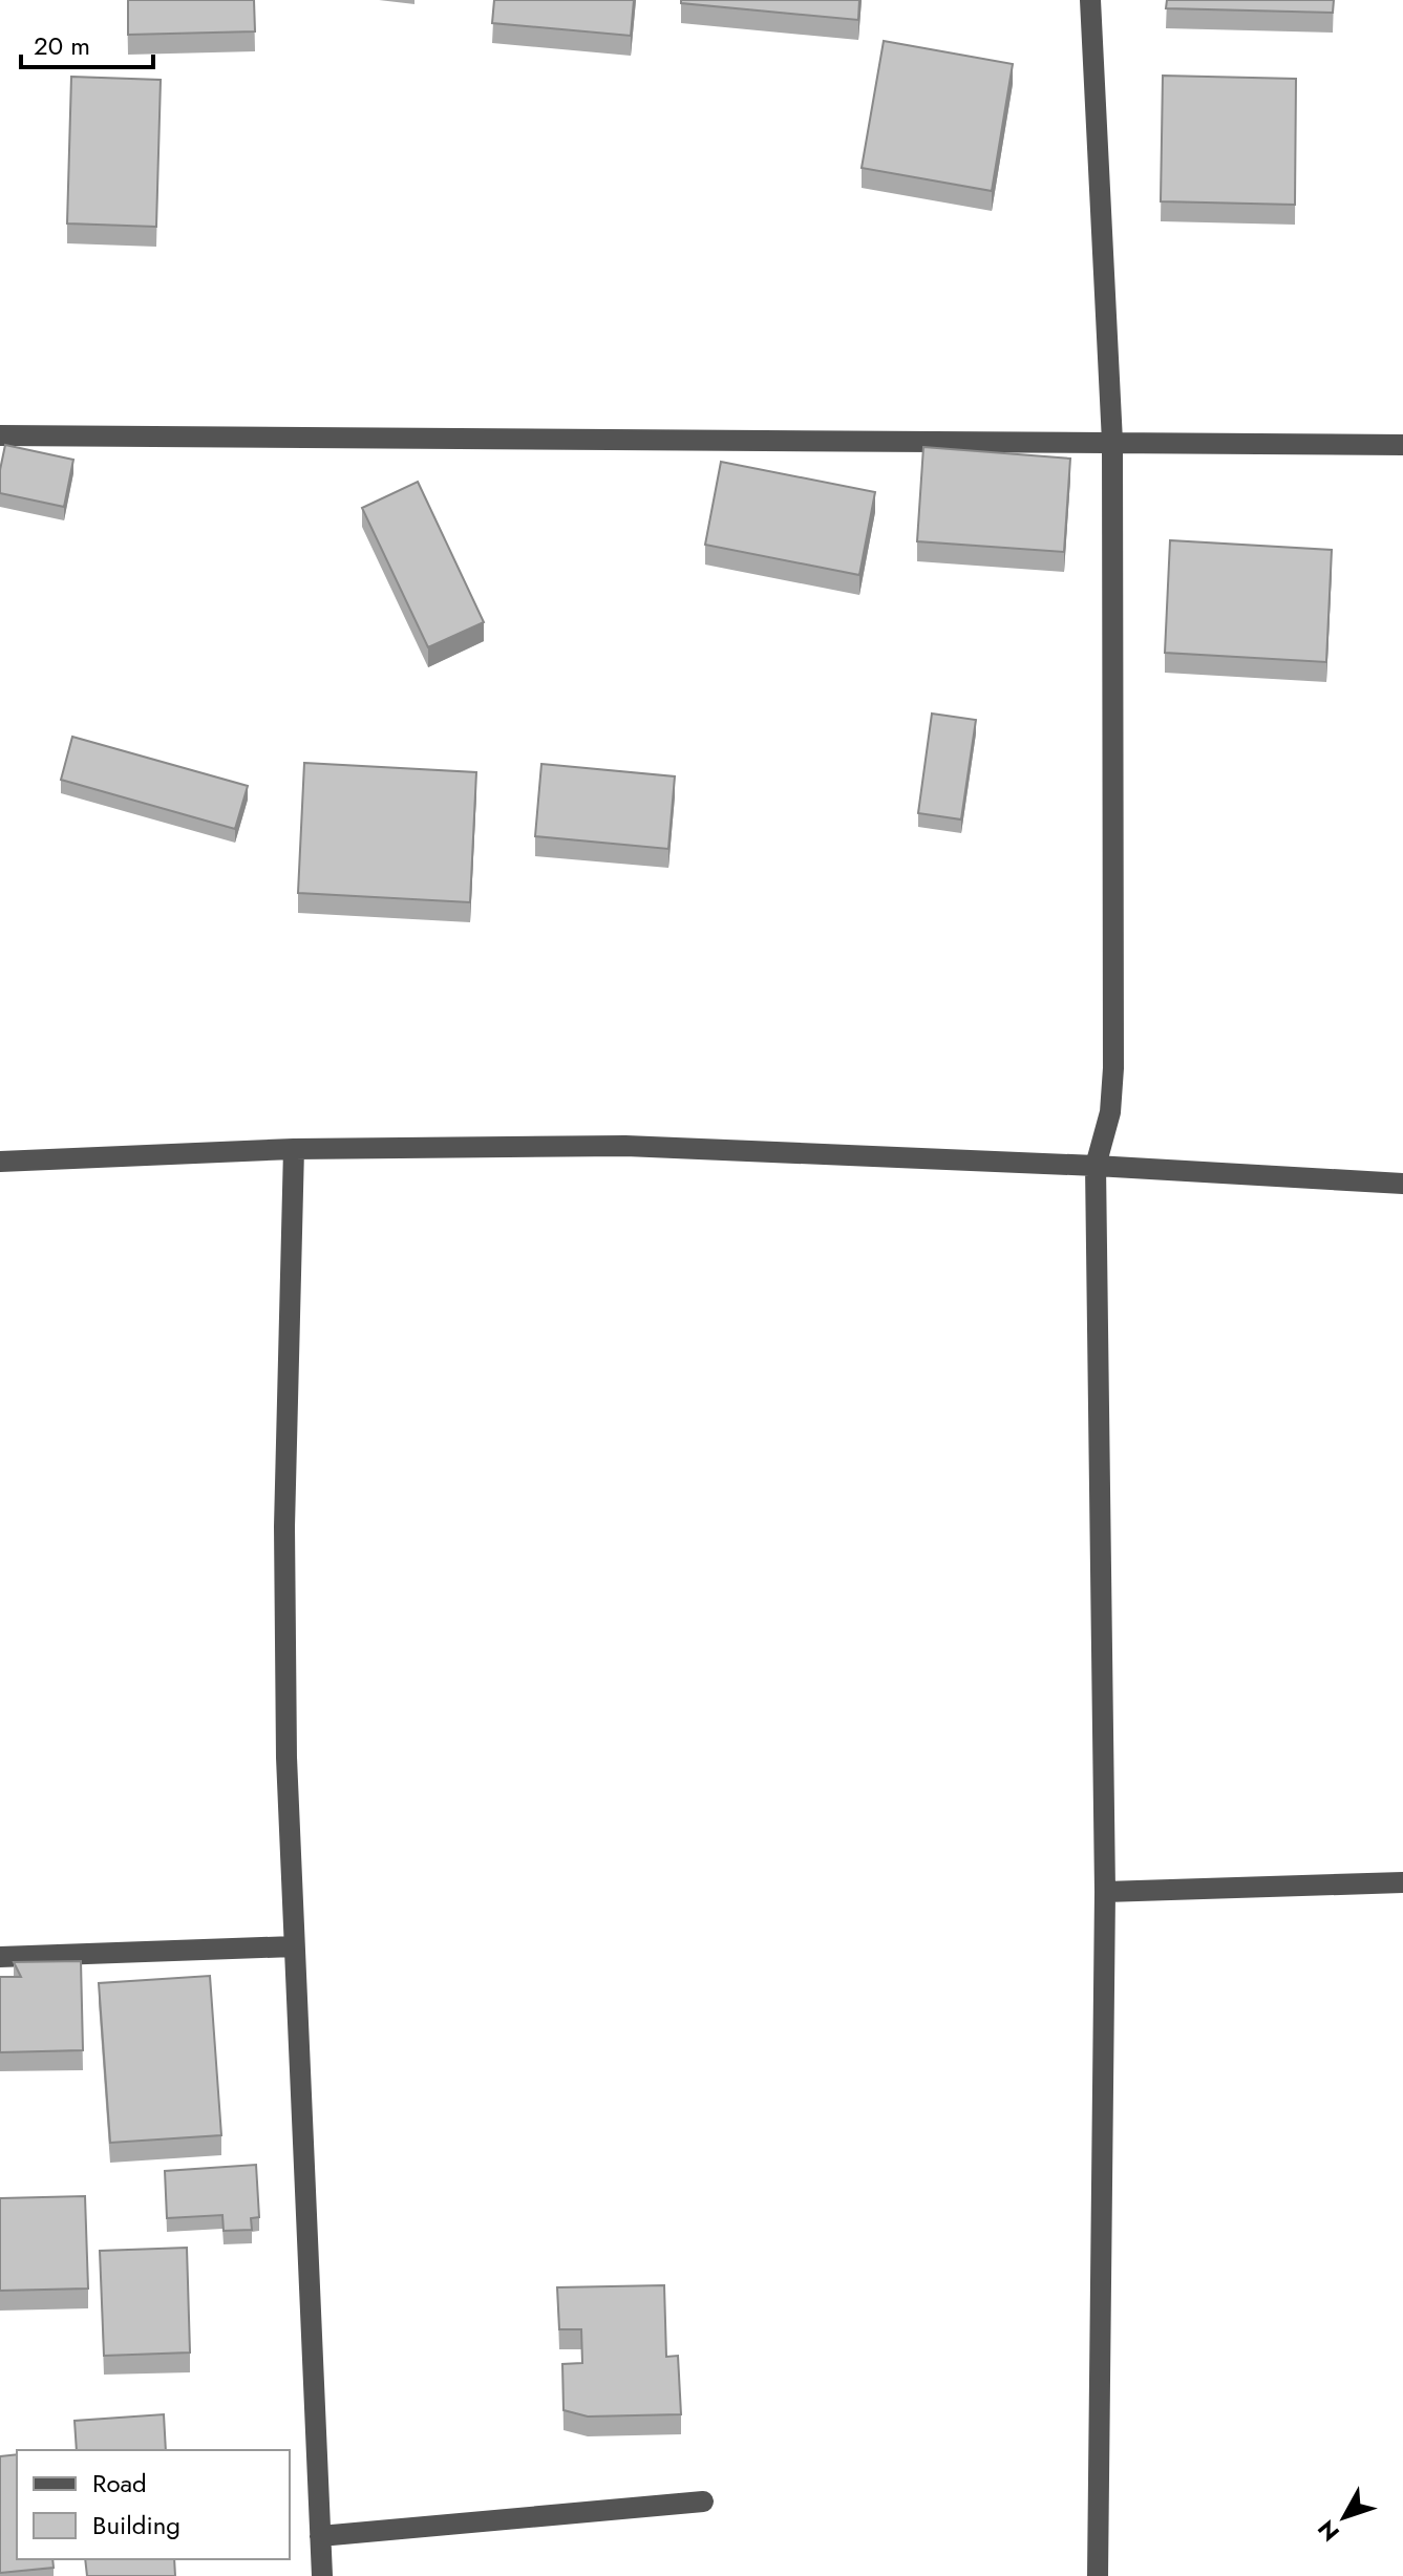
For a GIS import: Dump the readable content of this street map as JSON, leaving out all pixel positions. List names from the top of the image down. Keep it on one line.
{"legend":["Road","Building"],"scale_bar":"20 m","north":"bottom left"}
